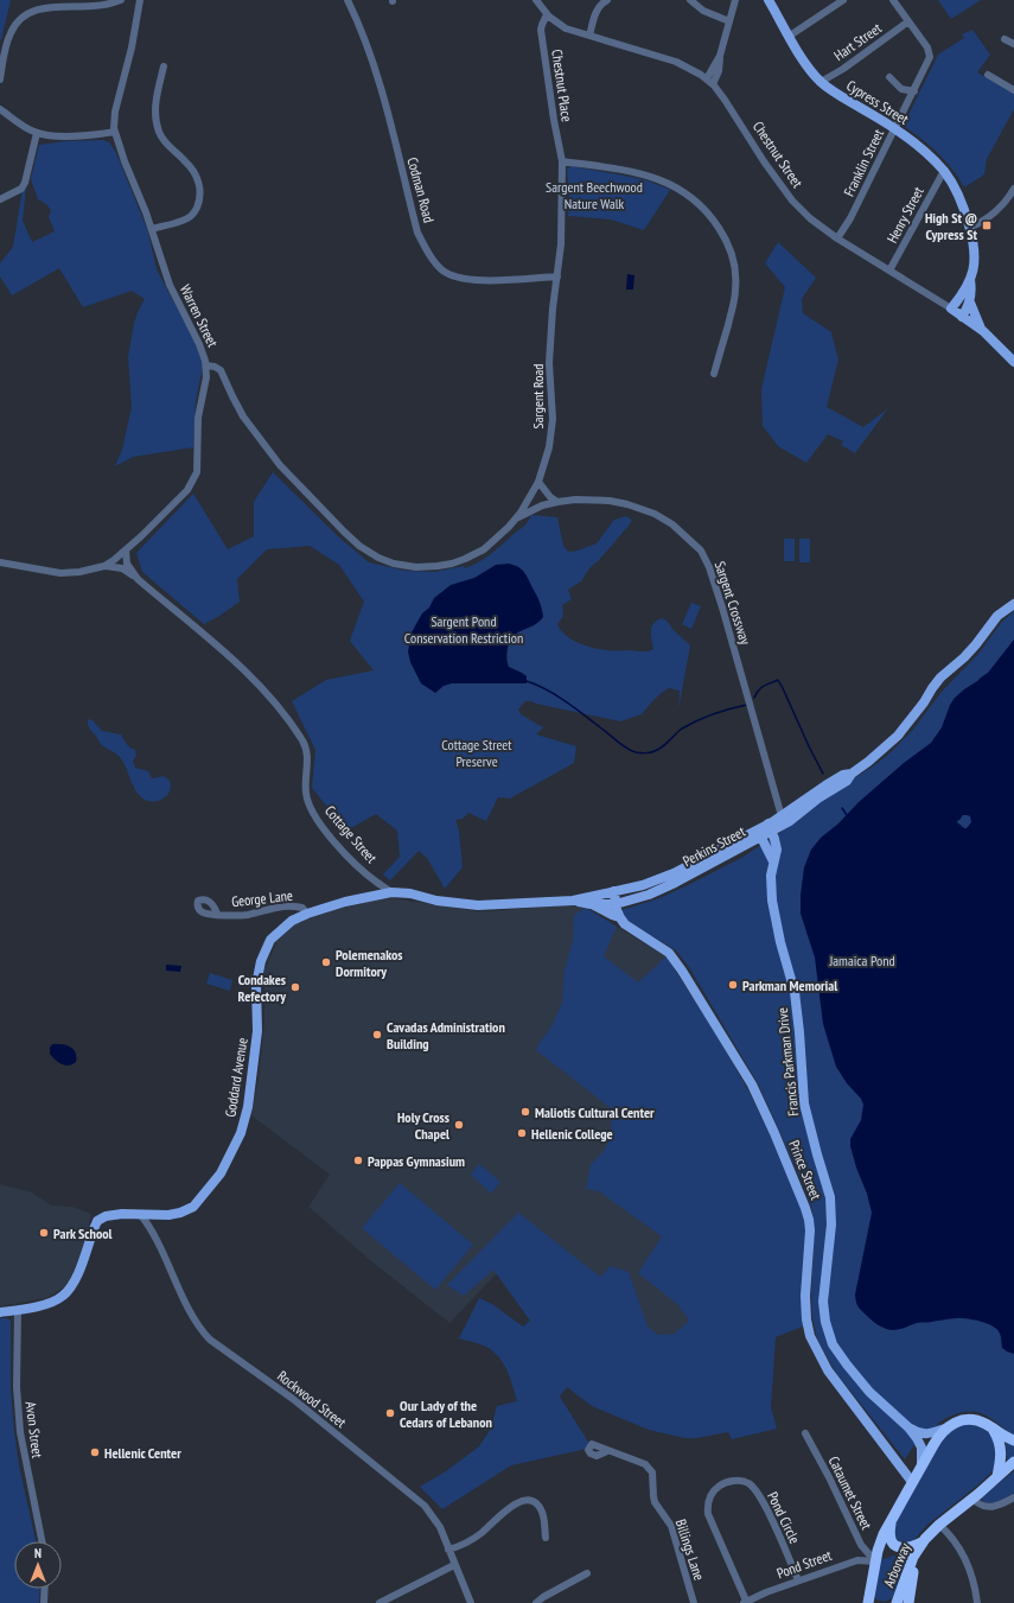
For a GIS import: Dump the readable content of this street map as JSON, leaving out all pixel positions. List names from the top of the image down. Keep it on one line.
{"streets":{"highway":["Arborway"],"main road":["Cypress Street","Chestnut Street","Cottage Street","Perkins Street","Francis Parkman Drive","Goddard Avenue","Prince Street"],"street":["Hart Street","Chestnut Place","Franklin Street","Codman Road","Henry Street","Warren Street","Sargent Road","Sargent Crossway","George Lane","Rockwood Street","Avon Street","Cataumet Street","Pond Circle","Billings Lane","Pond Street"]},"crossings":[["Hart Street","Cypress Street"],["Hart Street","Franklin Street"],["Chestnut Place","Chestnut Street"],["Chestnut Place","Sargent Road"],["Cypress Street","Franklin Street"],["Cypress Street","Henry Street"],["Chestnut Street","Franklin Street"],["Chestnut Street","Henry Street"],["Codman Road","Sargent Road"],["Warren Street","Sargent Road"],["Warren Street","Cottage Street"],["Sargent Road","Sargent Crossway"],["Sargent Crossway","Perkins Street"],["Cottage Street","Perkins Street"],["Cottage Street","Goddard Avenue"],["Perkins Street","Francis Parkman Drive"],["Perkins Street","Prince Street"],["George Lane","Goddard Avenue"],["Francis Parkman Drive","Arborway"],["Goddard Avenue","Rockwood Street"],["Goddard Avenue","Avon Street"],["Prince Street","Arborway"],["Cataumet Street","Pond Street"],["Cataumet Street","Arborway"],["Pond Circle","Pond Street"],["Pond Street","Arborway"]],"parks":["Sargent Beechwood Nature Walk","Sargent Pond Conservation Restriction","Cottage Street Preserve","Jamaica Pond"],"places":{"transit":["High St @ Cypress St"],"other":["Polemenakos Dormitory","Parkman Memorial","Condakes Refectory","Cavadas Administration Building","Maliotis Cultural Center","Holy Cross Chapel","Hellenic College","Pappas Gymnasium","Park School","Our Lady of the Cedars of Lebanon","Hellenic Center"]},"north":"top"}
